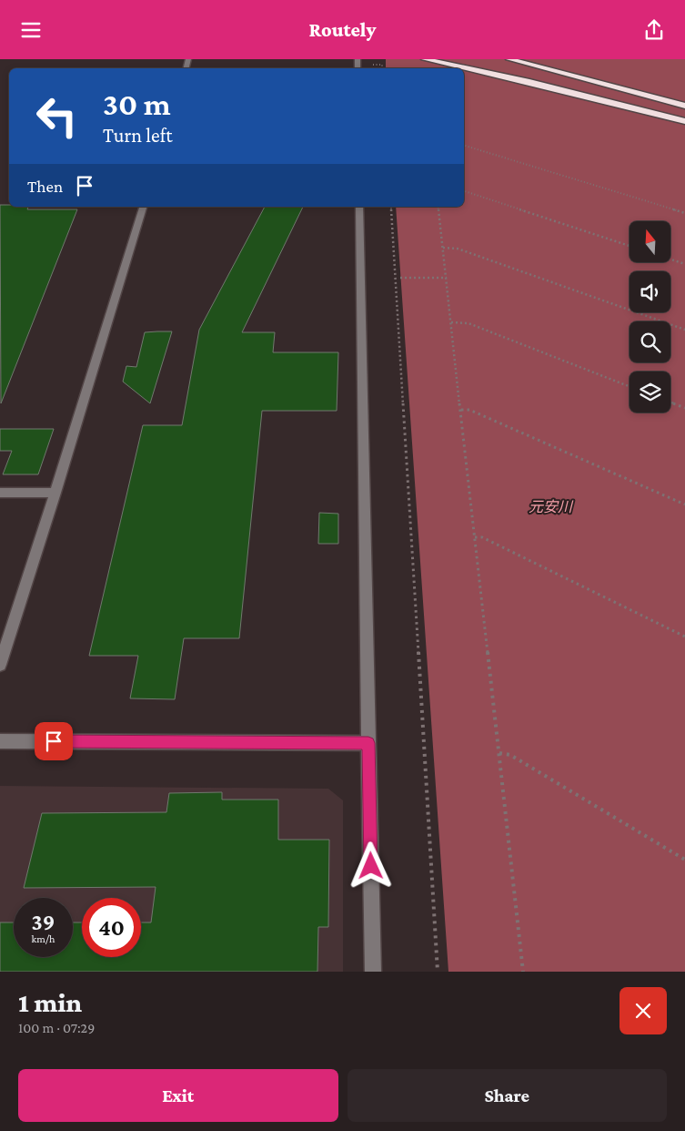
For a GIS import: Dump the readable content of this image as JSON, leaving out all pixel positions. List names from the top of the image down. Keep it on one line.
{"water":["元安川"],"north":"top","page":{"header":"Routely","turn":["30 m","Turn left"],"then":"Then","speed":"39 km/h","limit":"40","heading":["1 min","100 m · 07:29"],"buttons":["Exit","Share"]}}
